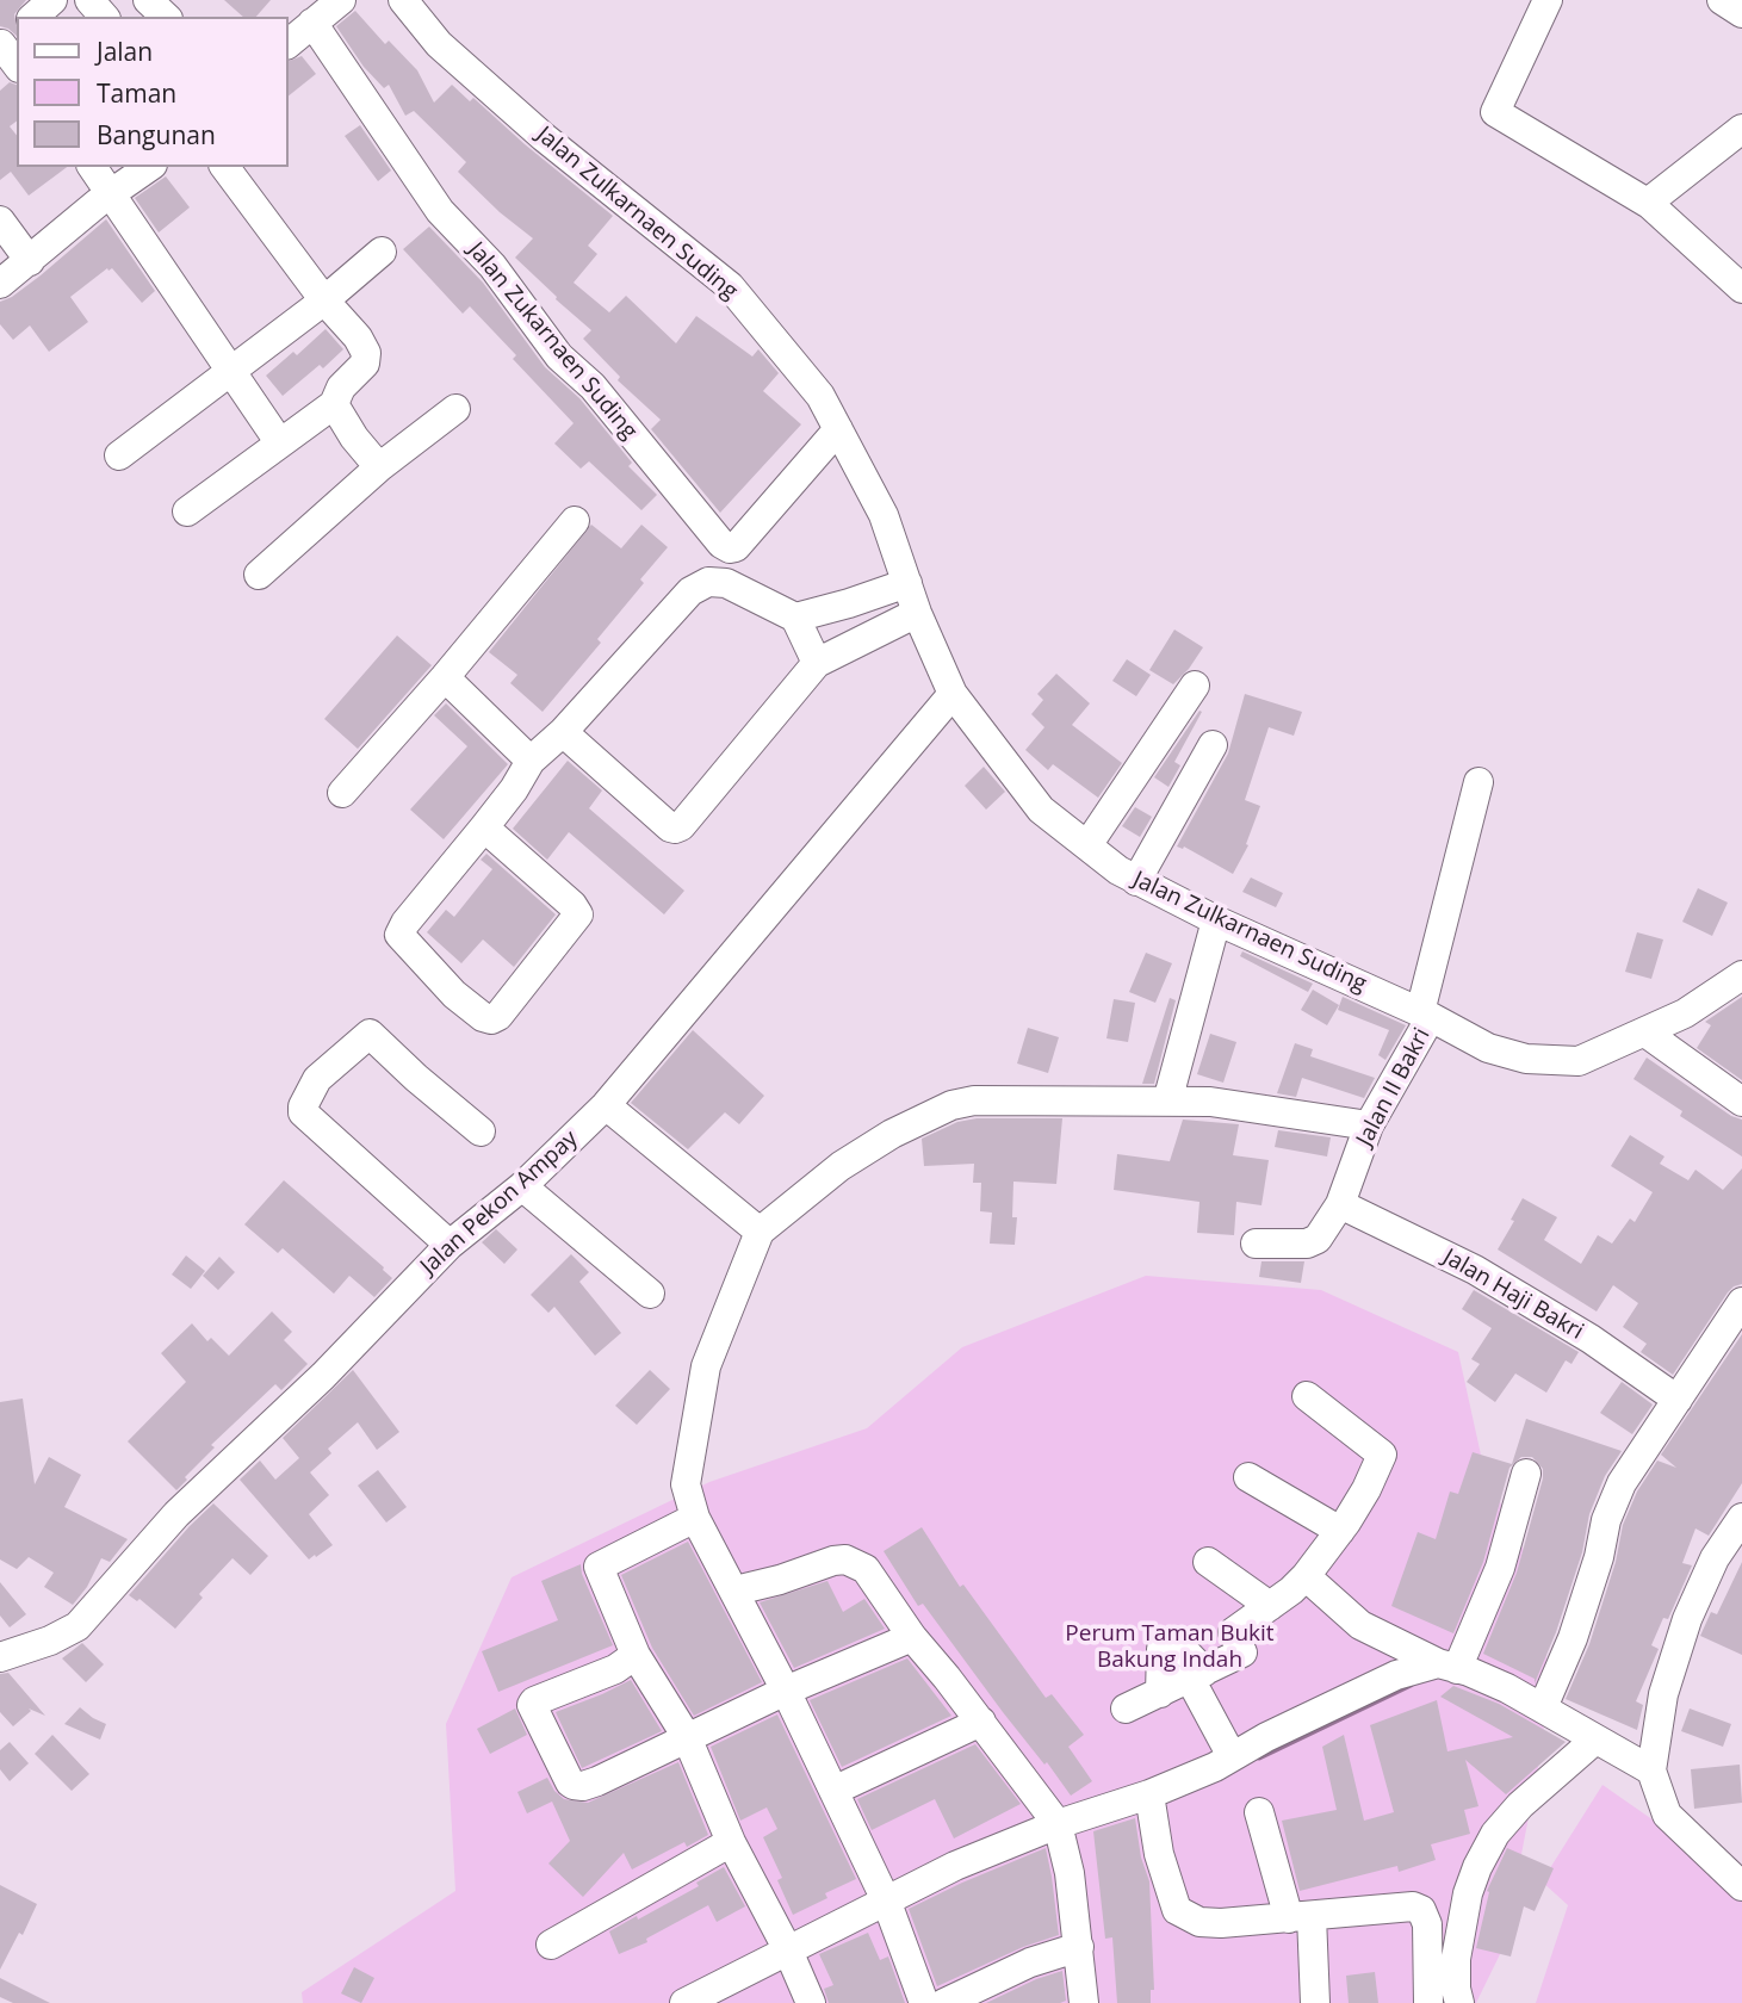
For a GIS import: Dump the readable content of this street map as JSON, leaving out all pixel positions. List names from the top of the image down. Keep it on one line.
{"streets":{"street":["Jalan Zulkarnaen Suding","Jalan Zukarnaen Suding","Jalan II Bakri","Jalan Pekon Ampay","Jalan Haji Bakri"]},"crossings":[["Jalan Zulkarnaen Suding","Jalan Zukarnaen Suding"],["Jalan Zulkarnaen Suding","Jalan II Bakri"],["Jalan Zulkarnaen Suding","Jalan Pekon Ampay"],["Jalan II Bakri","Jalan Haji Bakri"]],"parks":["Perum Taman Bukit Bakung Indah"],"legend":["Jalan","Taman","Bangunan"]}
